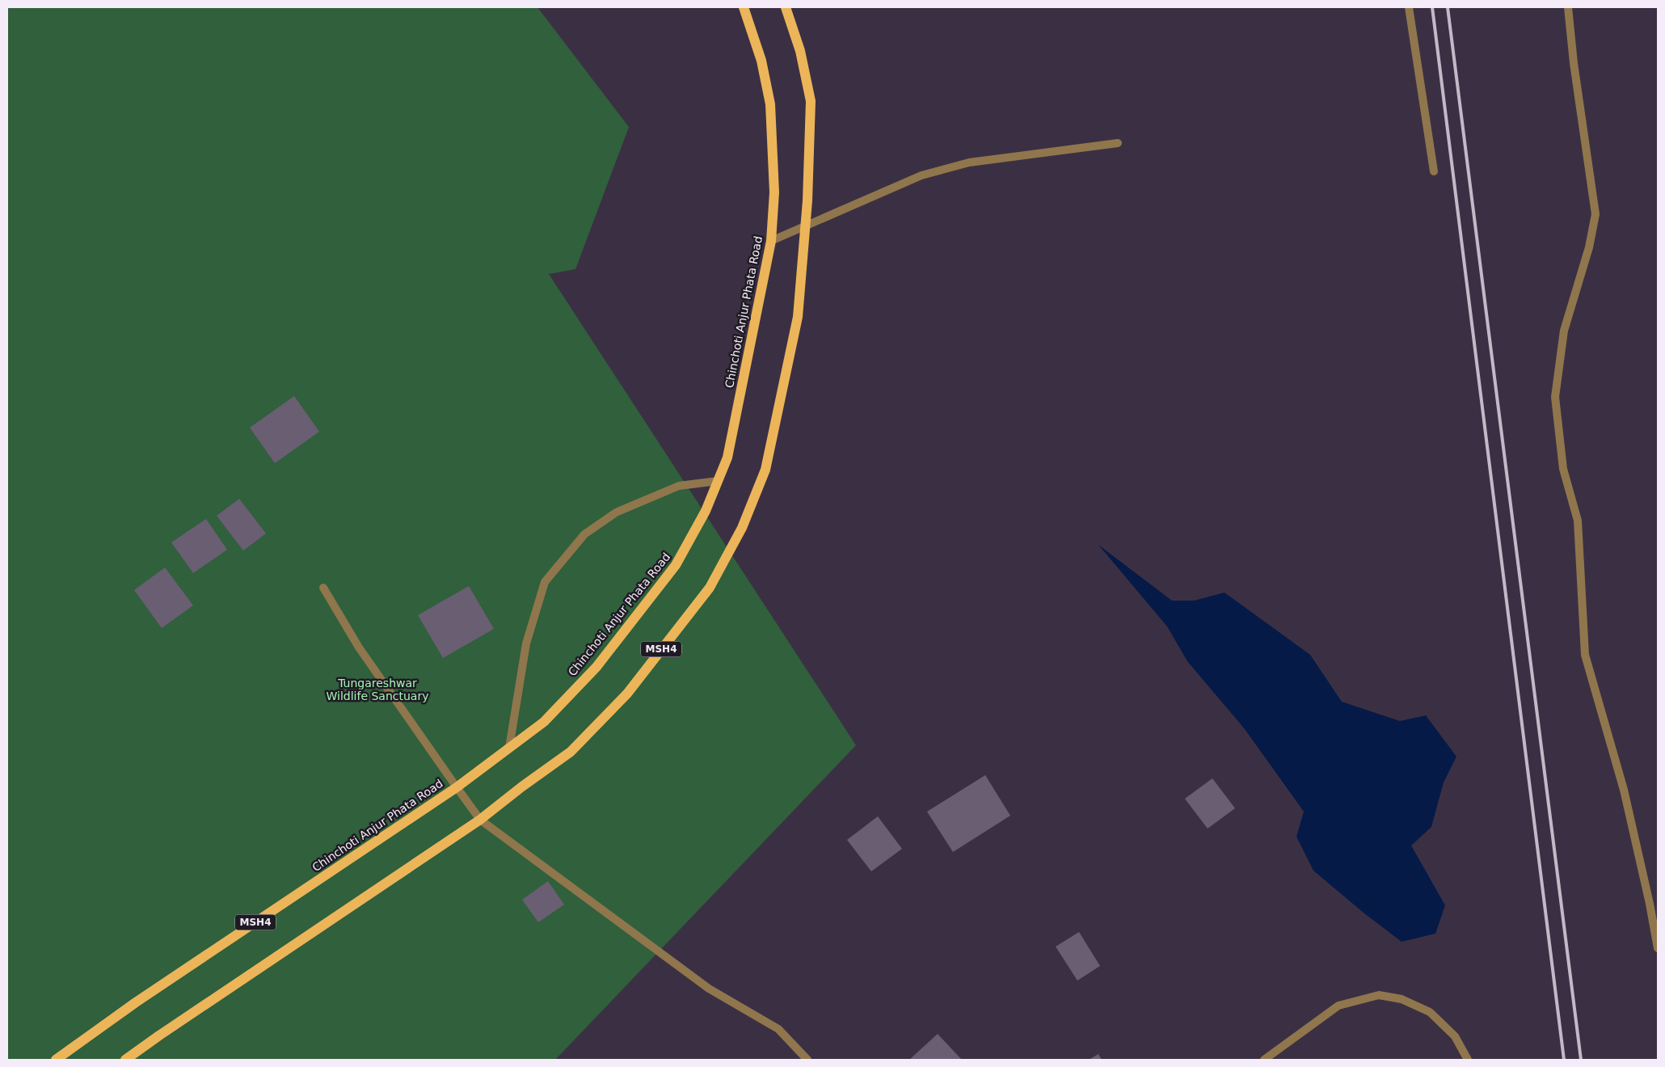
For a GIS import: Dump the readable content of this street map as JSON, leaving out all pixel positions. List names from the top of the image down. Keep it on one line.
{"streets":{"main road":["Chinchoti Anjur Phata Road","MSH4"]},"parks":["Tungareshwar Wildlife Sanctuary"]}
